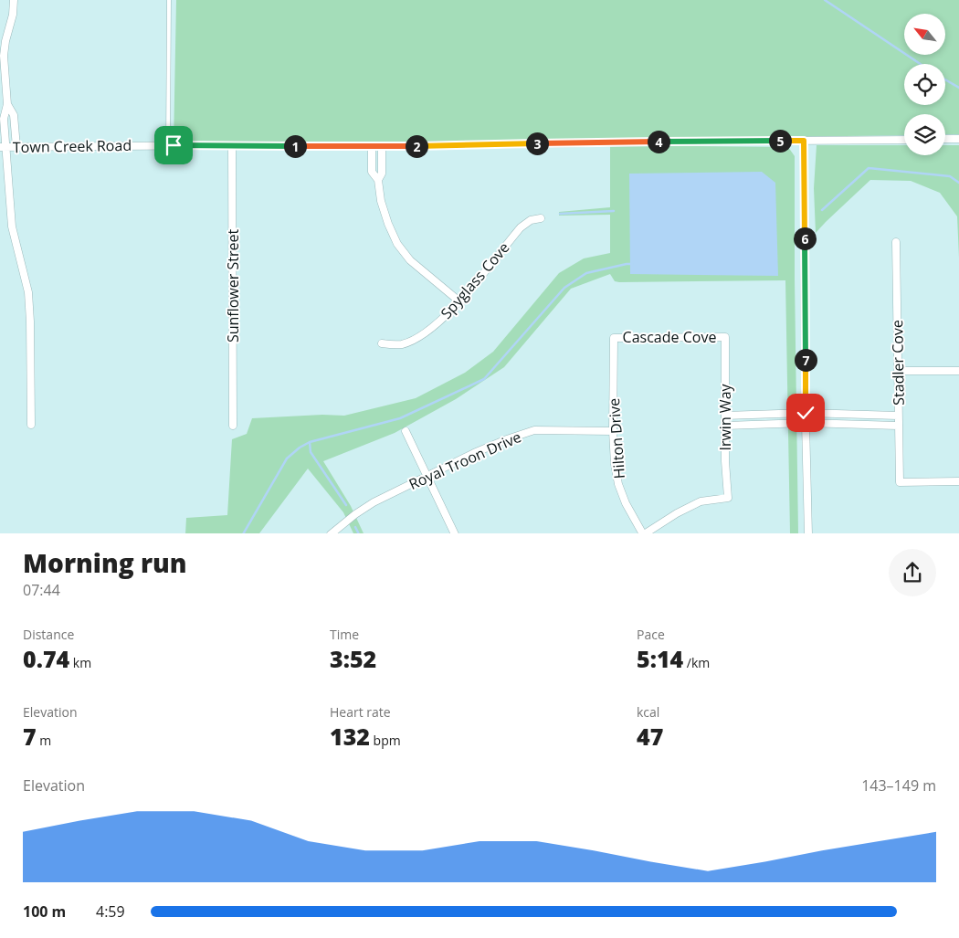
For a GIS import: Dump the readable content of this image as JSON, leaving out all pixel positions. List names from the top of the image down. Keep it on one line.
{"streets":{"street":["Town Creek Road","Spyglass Cove","Sunflower Street","Cascade Cove","Stadler Cove","Irwin Way","Hilton Drive","Royal Troon Drive"]},"crossings":[["Town Creek Road","Sunflower Street"],["Cascade Cove","Irwin Way"],["Cascade Cove","Hilton Drive"],["Irwin Way","Hilton Drive"],["Hilton Drive","Royal Troon Drive"]],"north":"top left","page":{"pins":["5","4","3","1","2","6","7"],"heading":["Morning run","07:44"],"stats":[["Distance","0.74 km"],["Time","3:52"],["Pace","5:14 /km"],["Elevation","7 m"],["Heart rate","132 bpm"],["kcal","47"]],"chart":["Elevation","143–149 m"],"list":[{"name":"100 m","note":"4:59"}]}}
